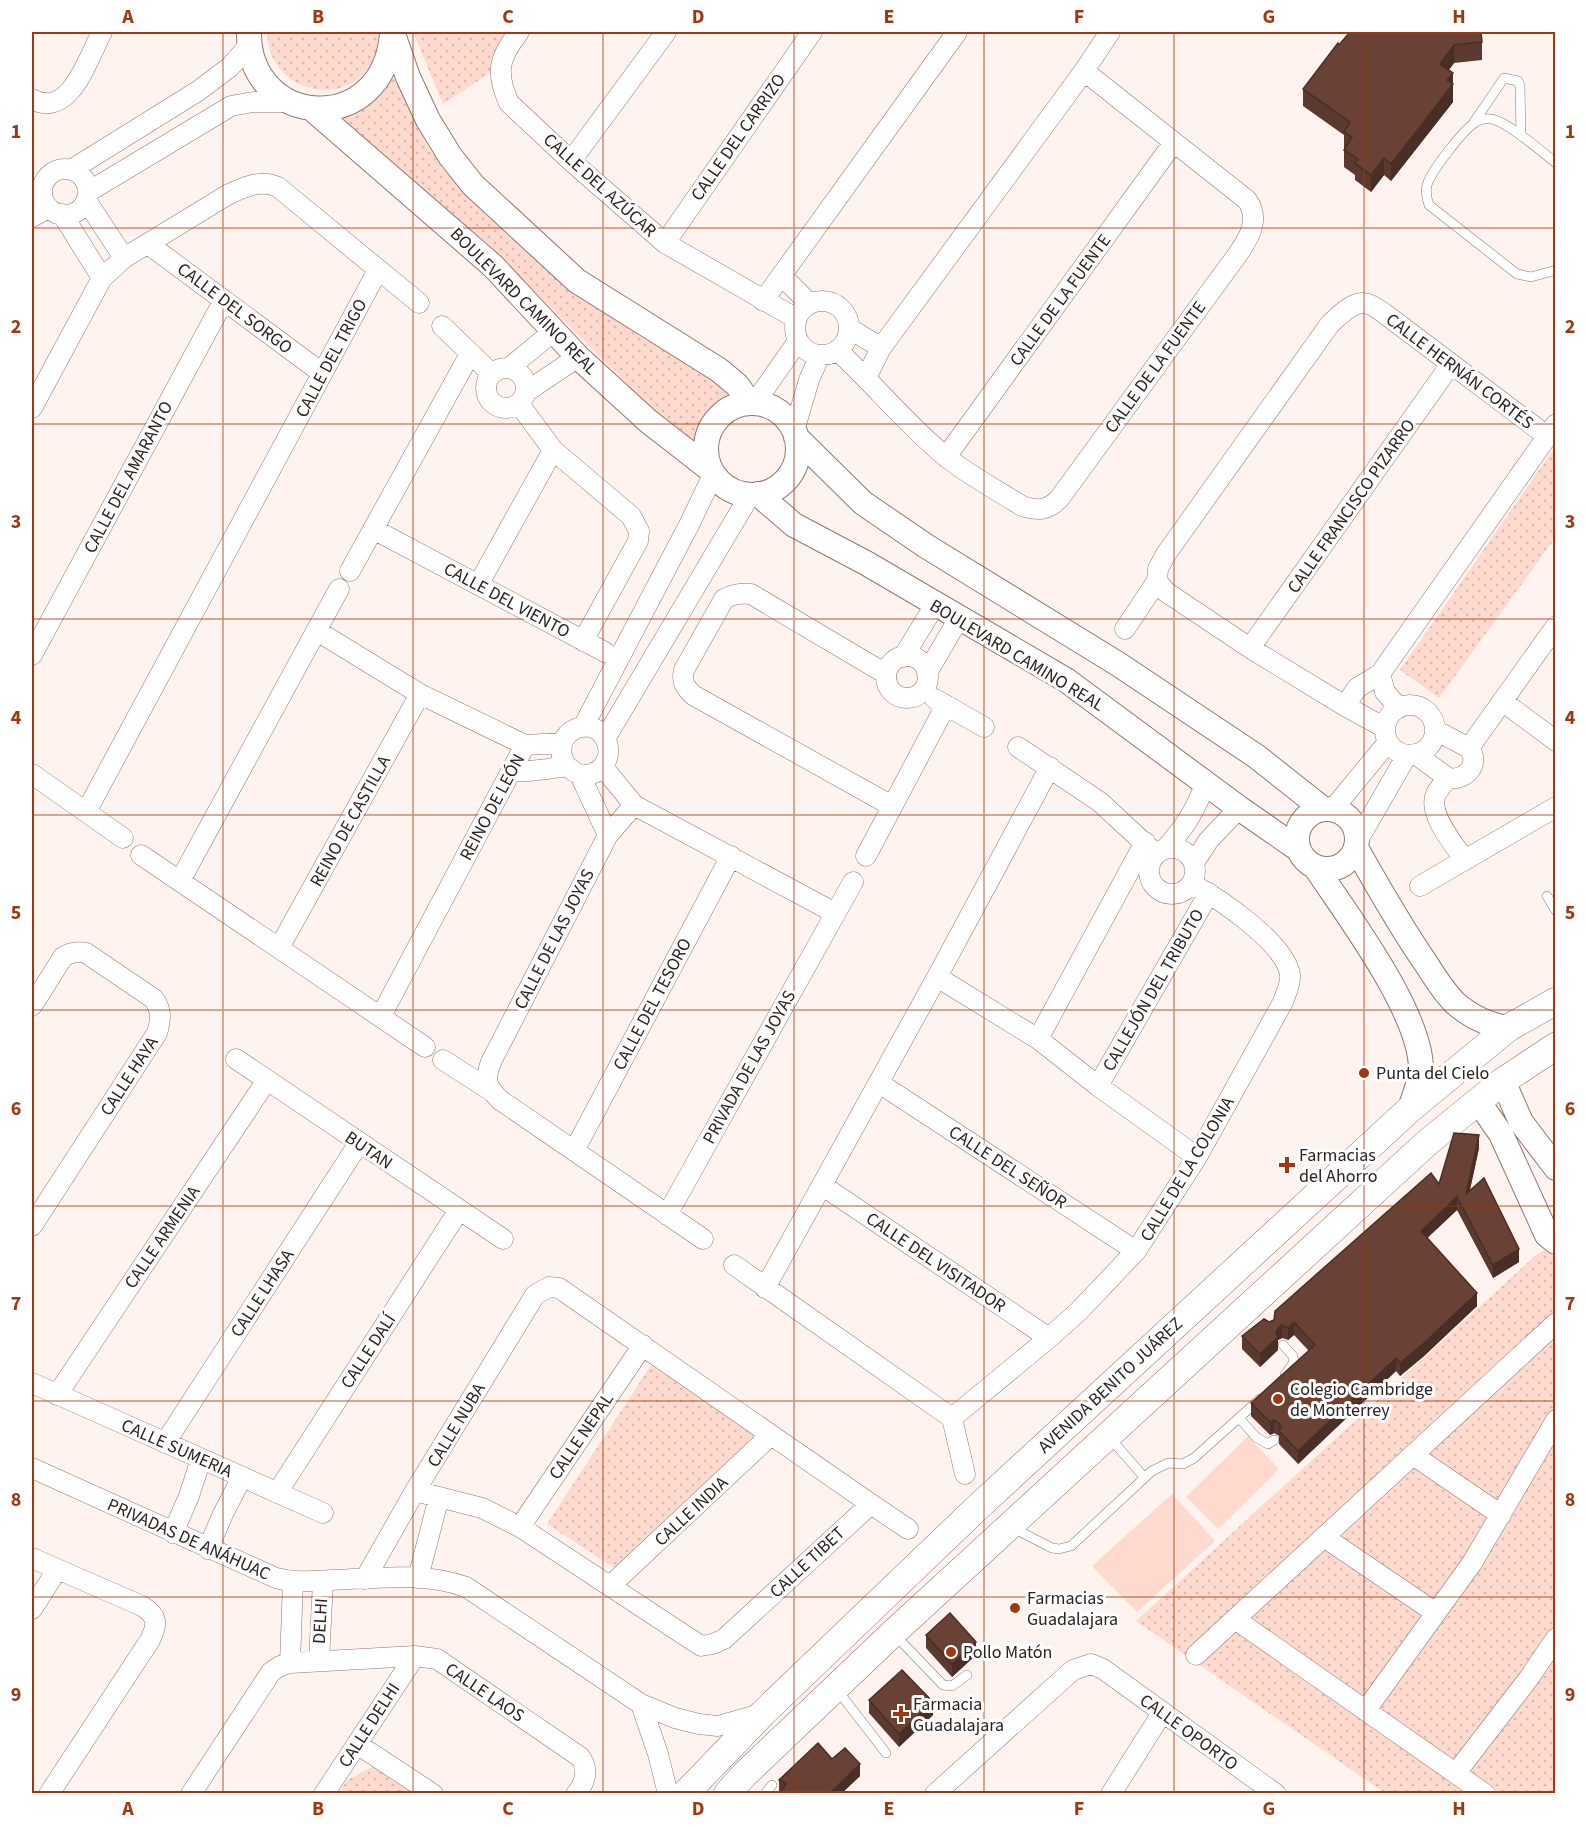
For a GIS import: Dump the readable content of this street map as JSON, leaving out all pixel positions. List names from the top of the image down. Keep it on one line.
{"streets":{"main road":["AVENIDA BENITO JUÁREZ"],"street":["CALLE DEL CARRIZO","CALLE DEL AZÚCAR","CALLE DE LA FUENTE","BOULEVARD CAMINO REAL","CALLE DEL SORGO","CALLE DEL TRIGO","CALLE HERNÁN CORTÉS","CALLE DEL AMARANTO","CALLE FRANCISCO PIZARRO","CALLE DEL VIENTO","REINO DE LEÓN","REINO DE CASTILLA","CALLE DE LAS JOYAS","CALLEJÓN DEL TRIBUTO","CALLE DEL TESORO","PRIVADA DE LAS JOYAS","CALLE HAYA","BUTAN","CALLE DEL SEÑOR","CALLE DE LA COLONIA","CALLE ARMENIA","CALLE DEL VISITADOR","CALLE LHASA","CALLE DALÍ","CALLE NUBA","CALLE NEPAL","CALLE SUMERIA","CALLE INDIA","PRIVADAS DE ANÁHUAC","CALLE TIBET","DELHI","CALLE LAOS","CALLE DELHI","CALLE OPORTO"]},"crossings":[["CALLE DEL CARRIZO","CALLE DEL AZÚCAR"],["CALLE DEL SORGO","CALLE DEL TRIGO"],["CALLE DEL SORGO","CALLE DEL AMARANTO"],["CALLE HERNÁN CORTÉS","CALLE FRANCISCO PIZARRO"],["REINO DE LEÓN","REINO DE CASTILLA"],["CALLEJÓN DEL TRIBUTO","CALLE DE LA COLONIA"],["BUTAN","CALLE ARMENIA"],["BUTAN","CALLE LHASA"],["BUTAN","CALLE DALÍ"],["CALLE DEL SEÑOR","CALLE DE LA COLONIA"],["CALLE DE LA COLONIA","CALLE DEL VISITADOR"],["CALLE ARMENIA","CALLE SUMERIA"],["CALLE LHASA","CALLE SUMERIA"],["CALLE DALÍ","CALLE SUMERIA"],["AVENIDA BENITO JUÁREZ","PRIVADAS DE ANÁHUAC"],["CALLE NUBA","CALLE NEPAL"],["CALLE NUBA","PRIVADAS DE ANÁHUAC"],["CALLE NUBA","CALLE TIBET"],["CALLE NEPAL","CALLE TIBET"],["CALLE INDIA","CALLE TIBET"],["PRIVADAS DE ANÁHUAC","DELHI"],["DELHI","CALLE LAOS"],["CALLE LAOS","CALLE DELHI"]],"places":{"other":["Punta del Cielo","Colegio Cambridge de Monterrey","Farmacias Guadalajara","Pollo Matón"],"health":["Farmacias del Ahorro","Farmacia Guadalajara"]},"grid":{"columns":["A","B","C","D","E","F","G","H"],"rows":["1","2","3","4","5","6","7","8","9"]}}
